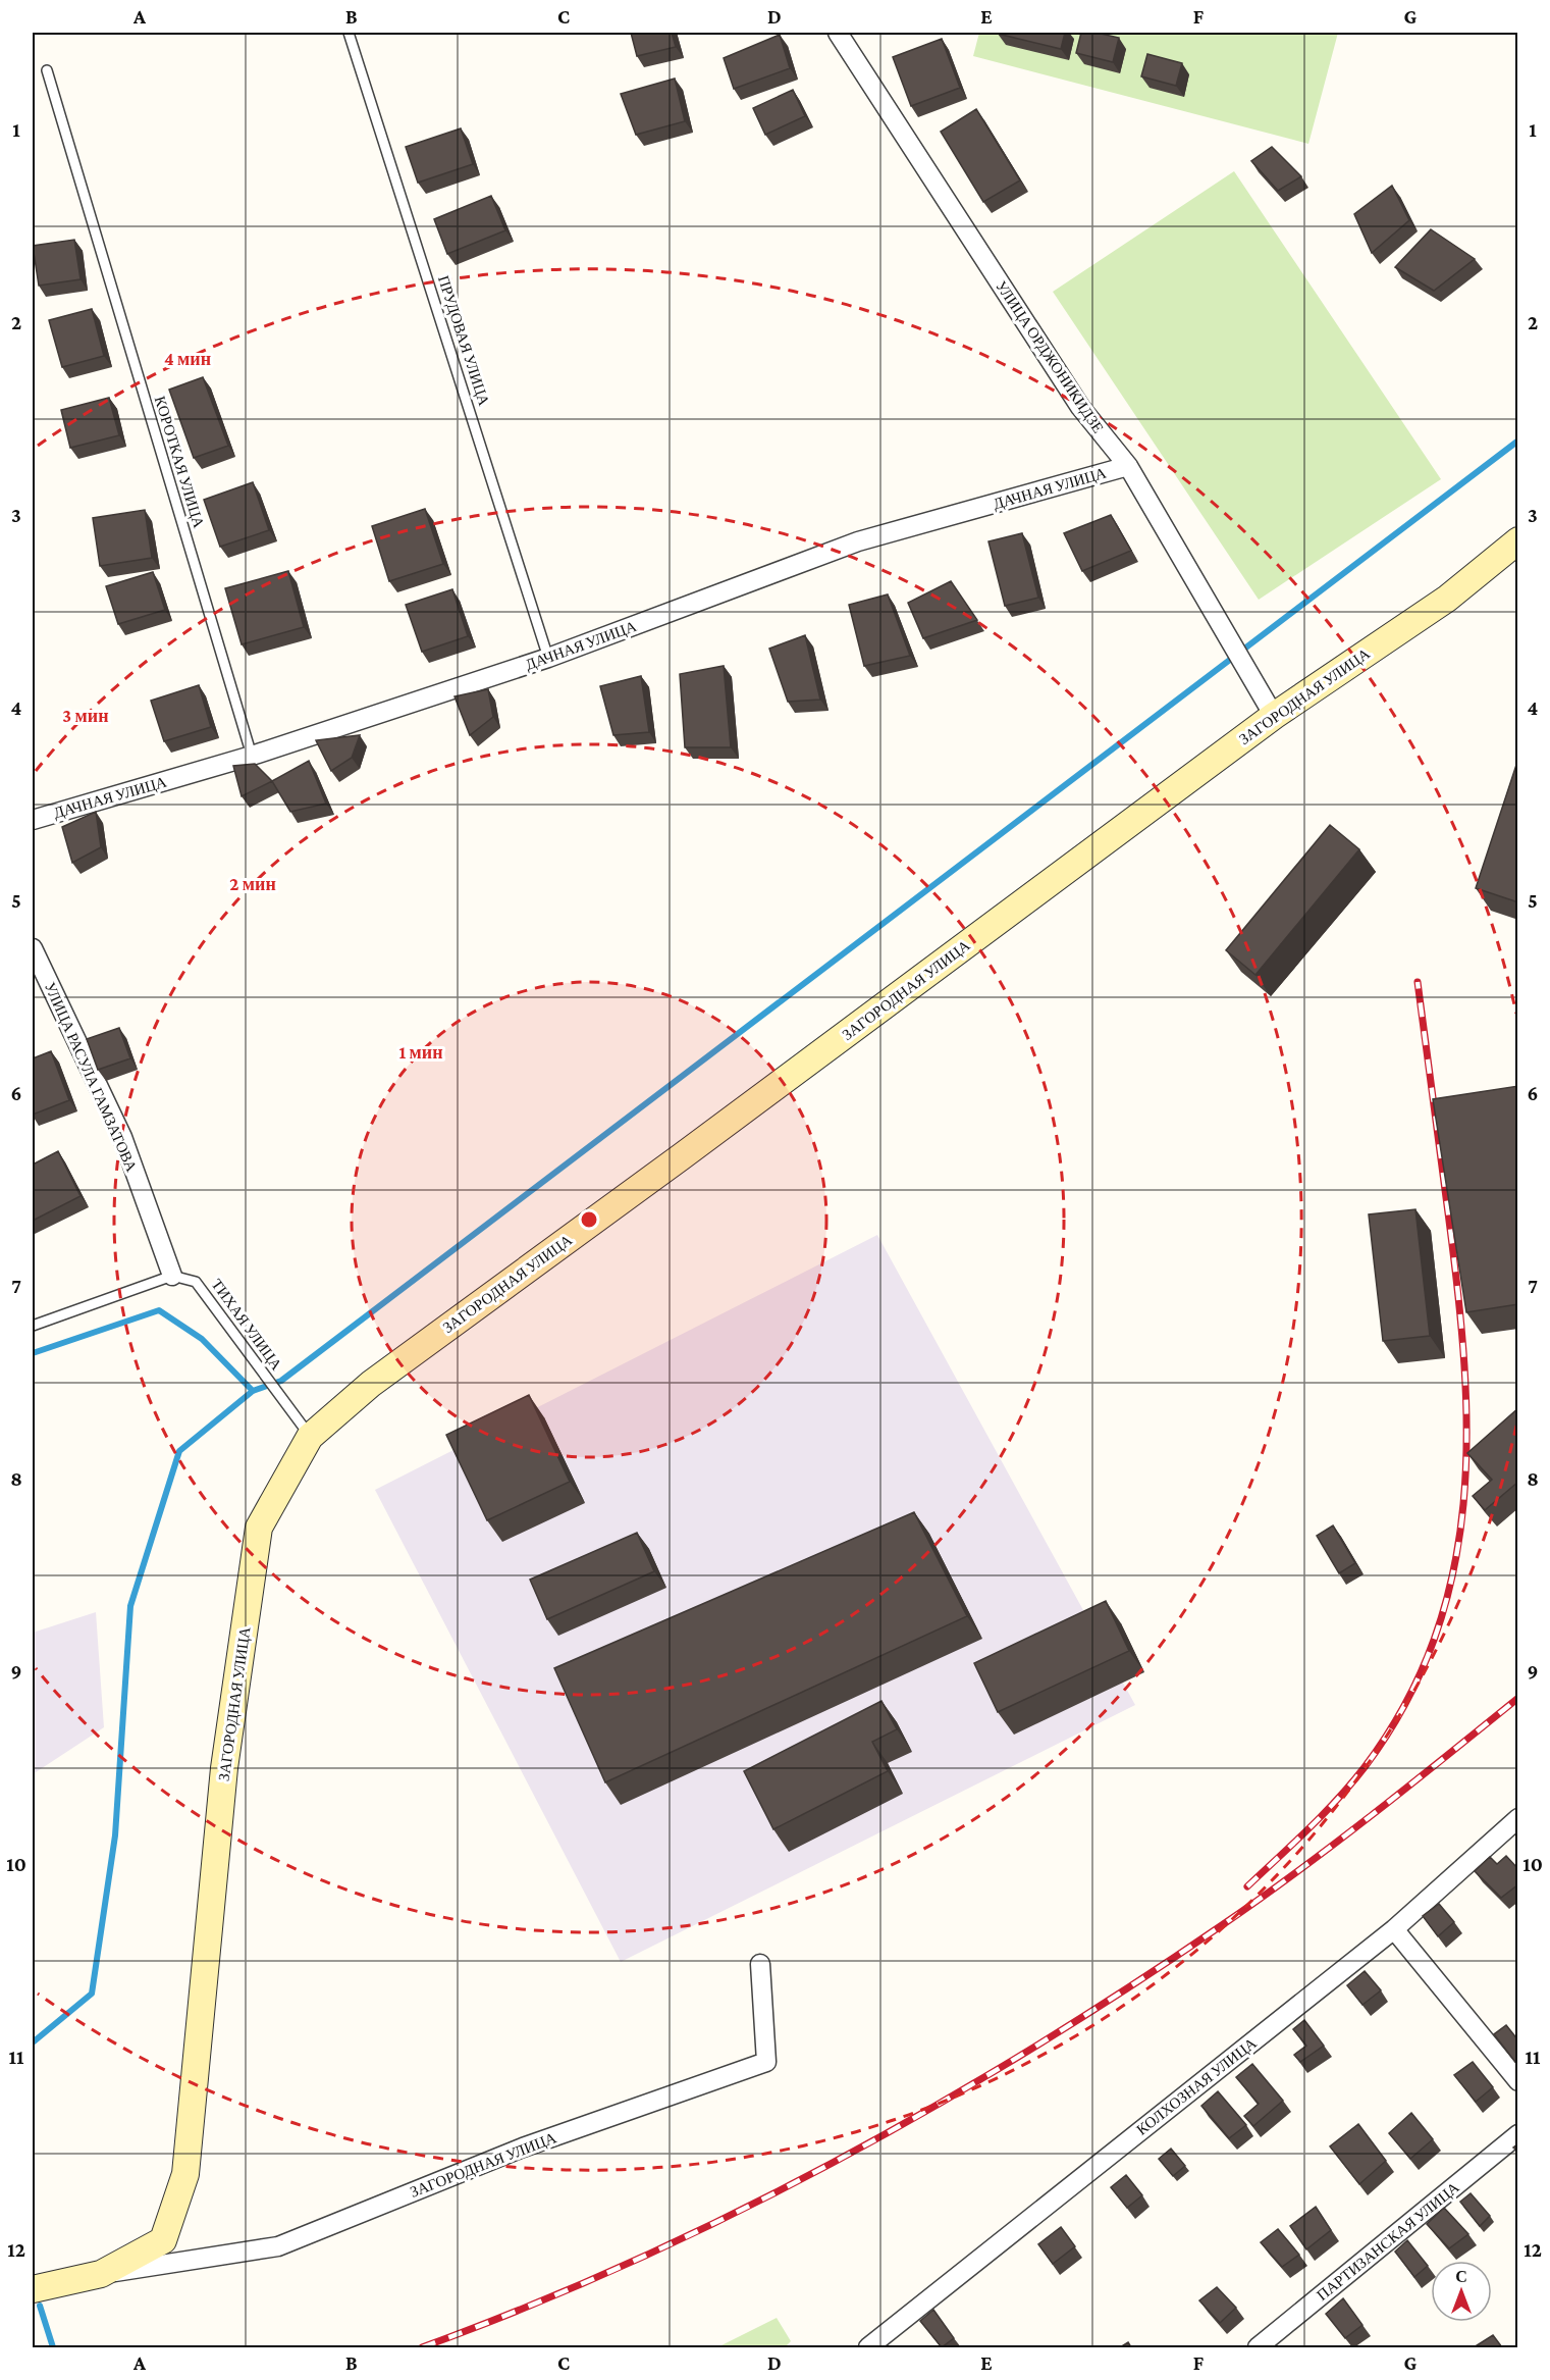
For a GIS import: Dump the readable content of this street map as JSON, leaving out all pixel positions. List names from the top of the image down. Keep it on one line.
{"streets":{"main road":["ЗАГОРОДНАЯ УЛИЦА"],"street":["УЛИЦА ОРДЖОНИКИДЗЕ","ДАЧНАЯ УЛИЦА","УЛИЦА РАСУЛА ГАМЗАТОВА","КОЛХОЗНАЯ УЛИЦА","ПАРТИЗАНСКАЯ УЛИЦА"],"lane":["ПРУДОВАЯ УЛИЦА","КОРОТКАЯ УЛИЦА","ТИХАЯ УЛИЦА"]},"crossings":[["ПРУДОВАЯ УЛИЦА","ДАЧНАЯ УЛИЦА"],["УЛИЦА ОРДЖОНИКИДЗЕ","ДАЧНАЯ УЛИЦА"],["УЛИЦА ОРДЖОНИКИДЗЕ","ЗАГОРОДНАЯ УЛИЦА"],["КОРОТКАЯ УЛИЦА","ДАЧНАЯ УЛИЦА"],["ЗАГОРОДНАЯ УЛИЦА","ТИХАЯ УЛИЦА"],["УЛИЦА РАСУЛА ГАМЗАТОВА","ТИХАЯ УЛИЦА"]],"north":"top","grid":{"columns":["A","B","C","D","E","F","G"],"rows":["1","2","3","4","5","6","7","8","9","10","11","12"]},"rings":["4 мин","3 мин","2 мин","1 мин"]}
